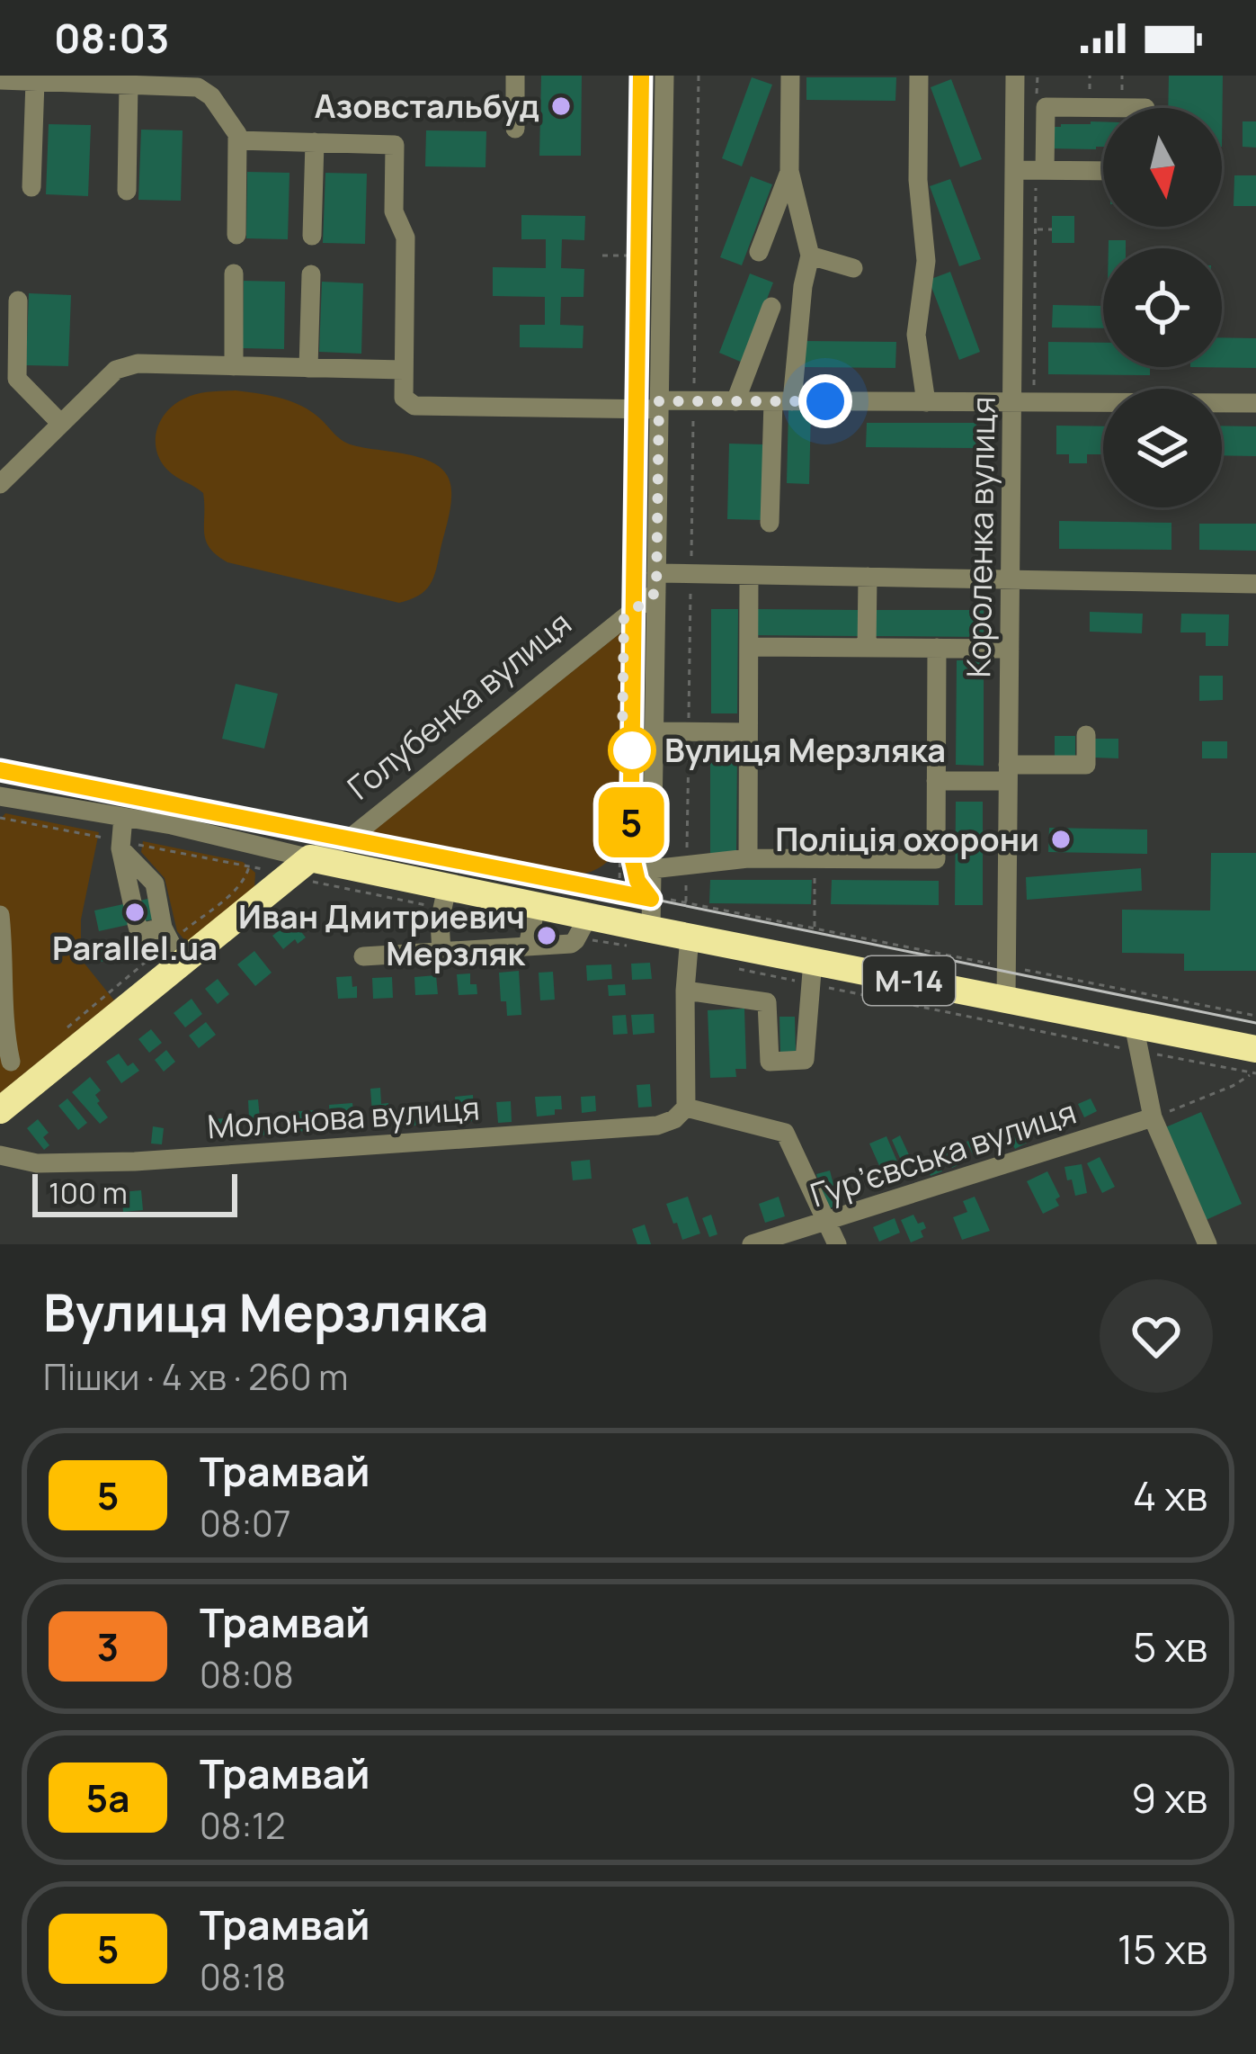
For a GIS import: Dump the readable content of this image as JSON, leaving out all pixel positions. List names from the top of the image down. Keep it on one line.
{"streets":{"highway":["Голубенка вулиця","М-14"],"street":["Короленка вулиця","Молонова вулиця","Гур’євська вулиця"]},"crossings":[["Короленка вулиця","М-14"],["Голубенка вулиця","М-14"]],"places":["Азовстальбуд","Вулиця Мерзляка","Поліція охорони","Parallel.ua","Иван Дмитриевич Мерзляк"],"lines":["tram line 5"],"scale_bar":"100 m","north":"bottom","page":{"status":"08:03","on_map":"5","scale":"100 m","heading":["Вулиця Мерзляка","Пішки · 4 хв · 260 m"],"list":[{"mark":"5","name":"Трамвай","note":"08:07","value":"4 хв"},{"mark":"3","name":"Трамвай","note":"08:08","value":"5 хв"},{"mark":"5а","name":"Трамвай","note":"08:12","value":"9 хв"},{"mark":"5","name":"Трамвай","note":"08:18","value":"15 хв"}]}}
